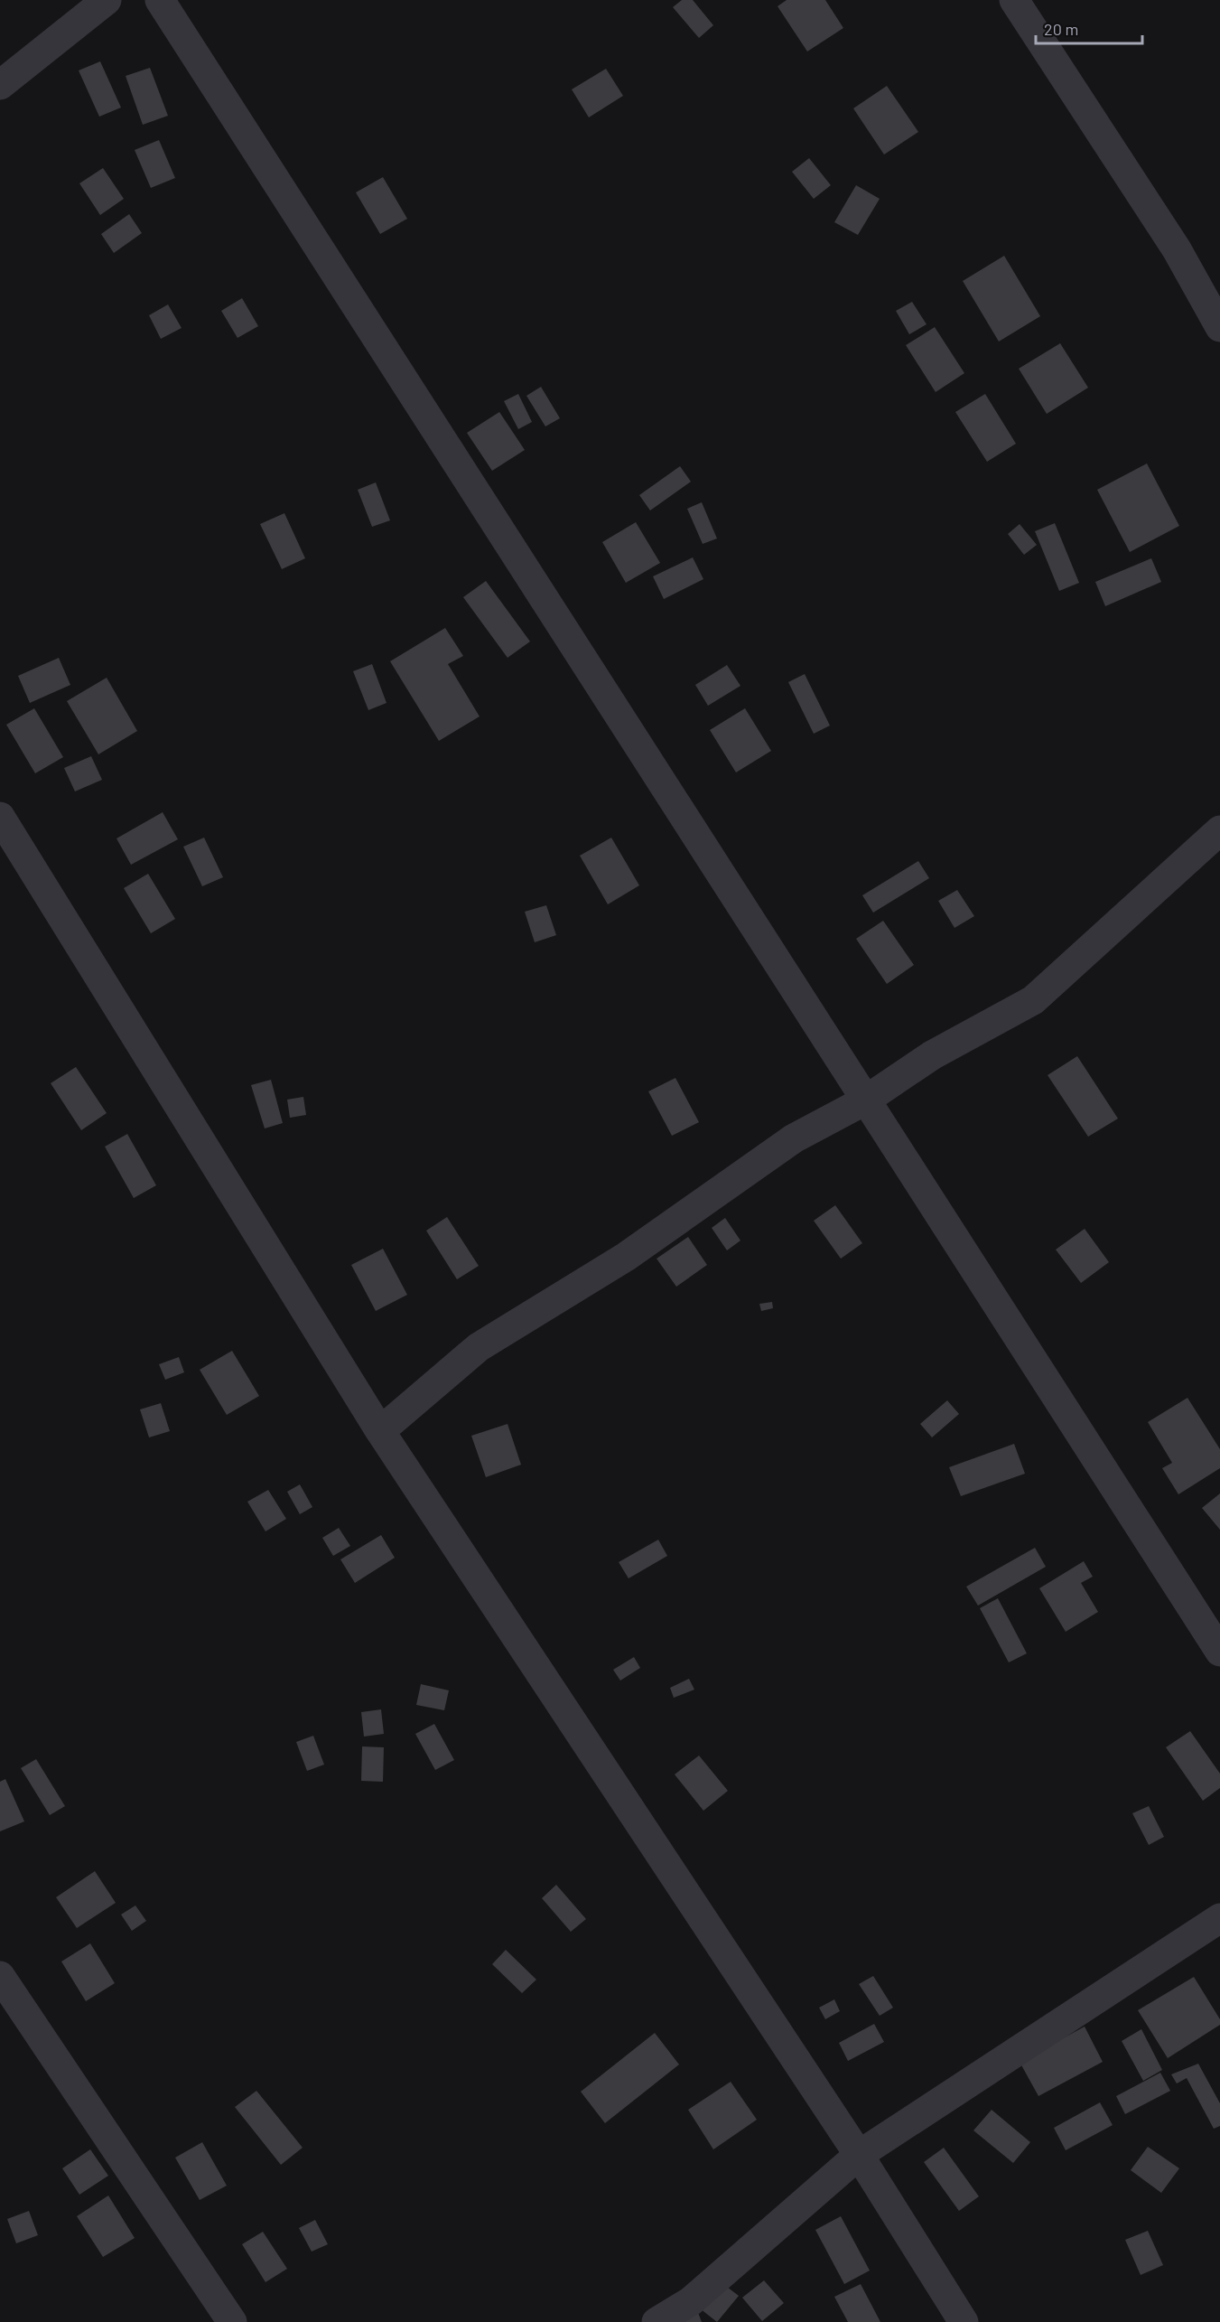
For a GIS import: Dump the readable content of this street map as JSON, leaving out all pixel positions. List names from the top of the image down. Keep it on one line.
{"scale_bar":"20 m"}
